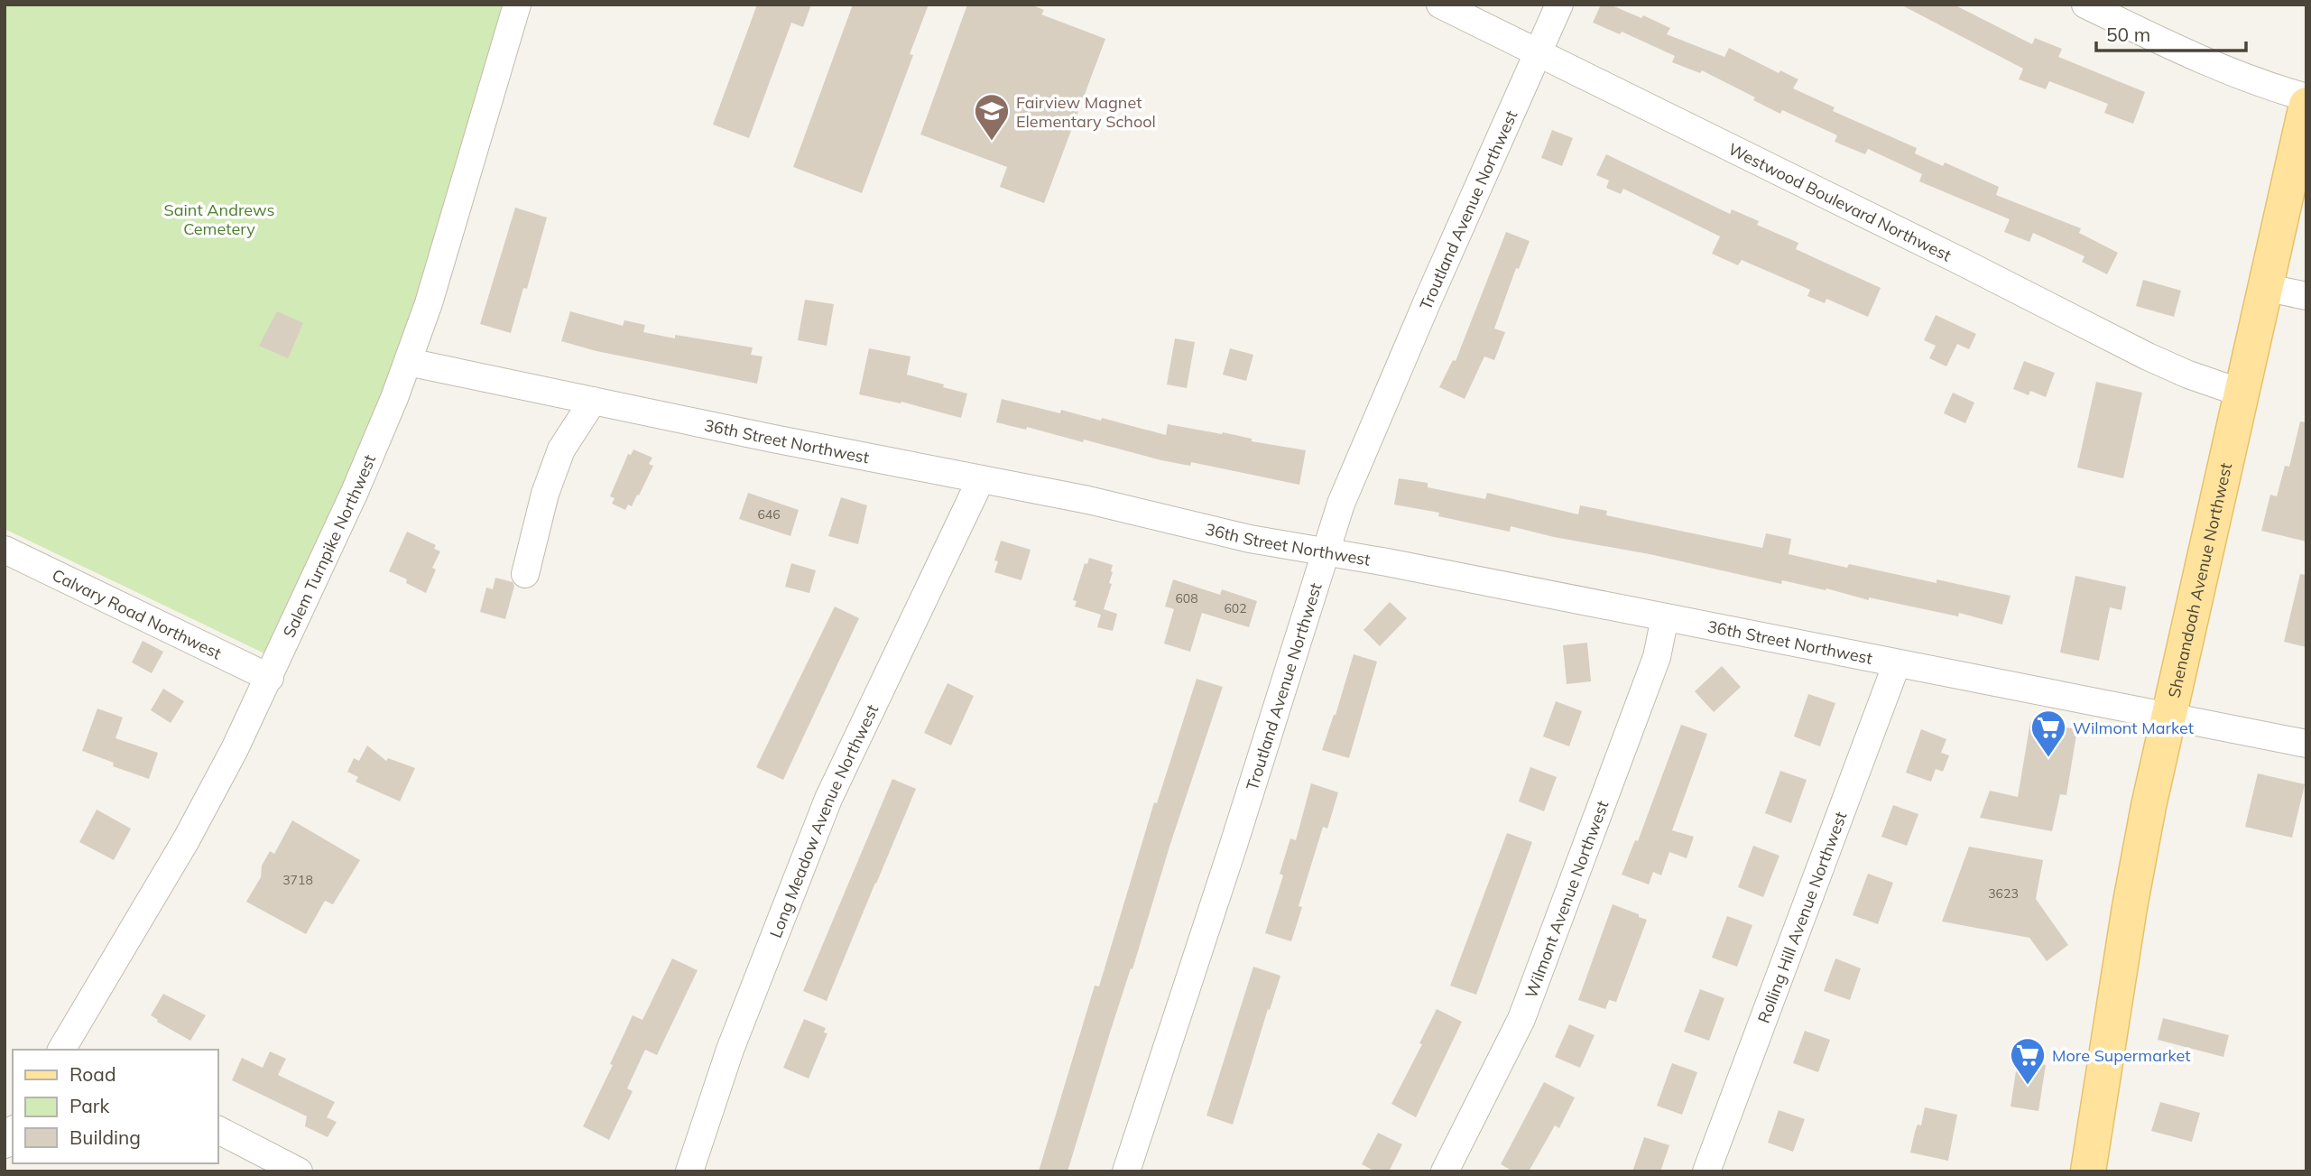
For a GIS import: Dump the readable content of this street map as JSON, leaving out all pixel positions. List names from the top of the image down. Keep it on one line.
{"streets":{"main road":["Shenandoah Avenue Northwest"],"street":["Westwood Boulevard Northwest","Troutland Avenue Northwest","36th Street Northwest","Salem Turnpike Northwest","Calvary Road Northwest","Long Meadow Avenue Northwest","Wilmont Avenue Northwest","Rolling Hill Avenue Northwest"]},"crossings":[["Westwood Boulevard Northwest","Troutland Avenue Northwest"],["Westwood Boulevard Northwest","Shenandoah Avenue Northwest"],["Troutland Avenue Northwest","36th Street Northwest"],["36th Street Northwest","Salem Turnpike Northwest"],["36th Street Northwest","Shenandoah Avenue Northwest"],["36th Street Northwest","Long Meadow Avenue Northwest"],["36th Street Northwest","Wilmont Avenue Northwest"],["36th Street Northwest","Rolling Hill Avenue Northwest"],["Salem Turnpike Northwest","Calvary Road Northwest"]],"parks":["Saint Andrews Cemetery"],"places":{"school or university":["Fairview Magnet Elementary School"],"supermarket":["Wilmont Market","More Supermarket"]},"house_numbers":["646","608","602","3718","3623"],"legend":["Road","Park","Building"],"scale_bar":"50 m"}
